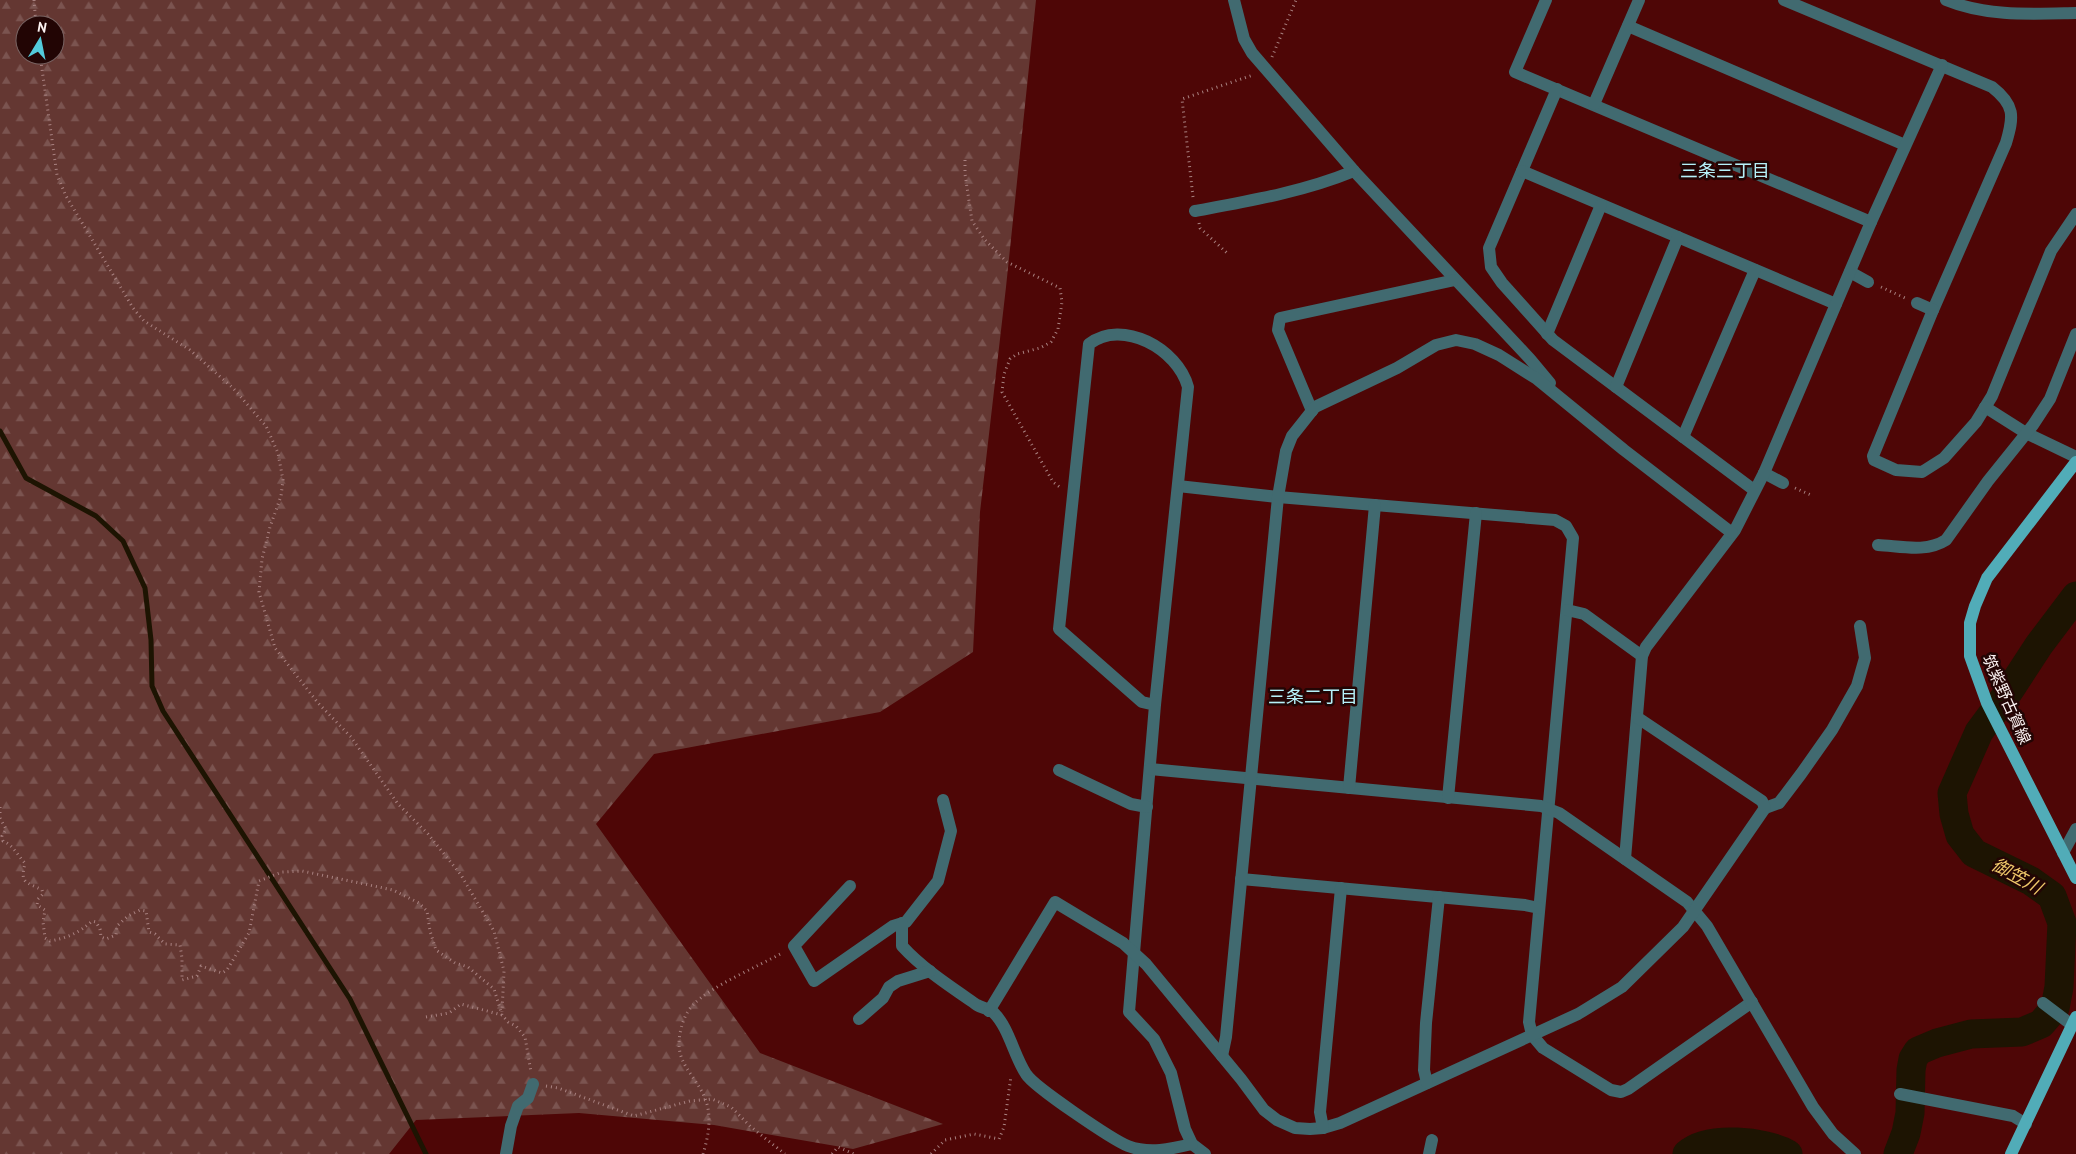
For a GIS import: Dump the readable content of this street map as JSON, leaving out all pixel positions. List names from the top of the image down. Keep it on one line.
{"streets":{"main road":["筑紫野古賀線"]},"districts":["三条三丁目","三条二丁目"],"water":["御笠川"],"north":"top"}
